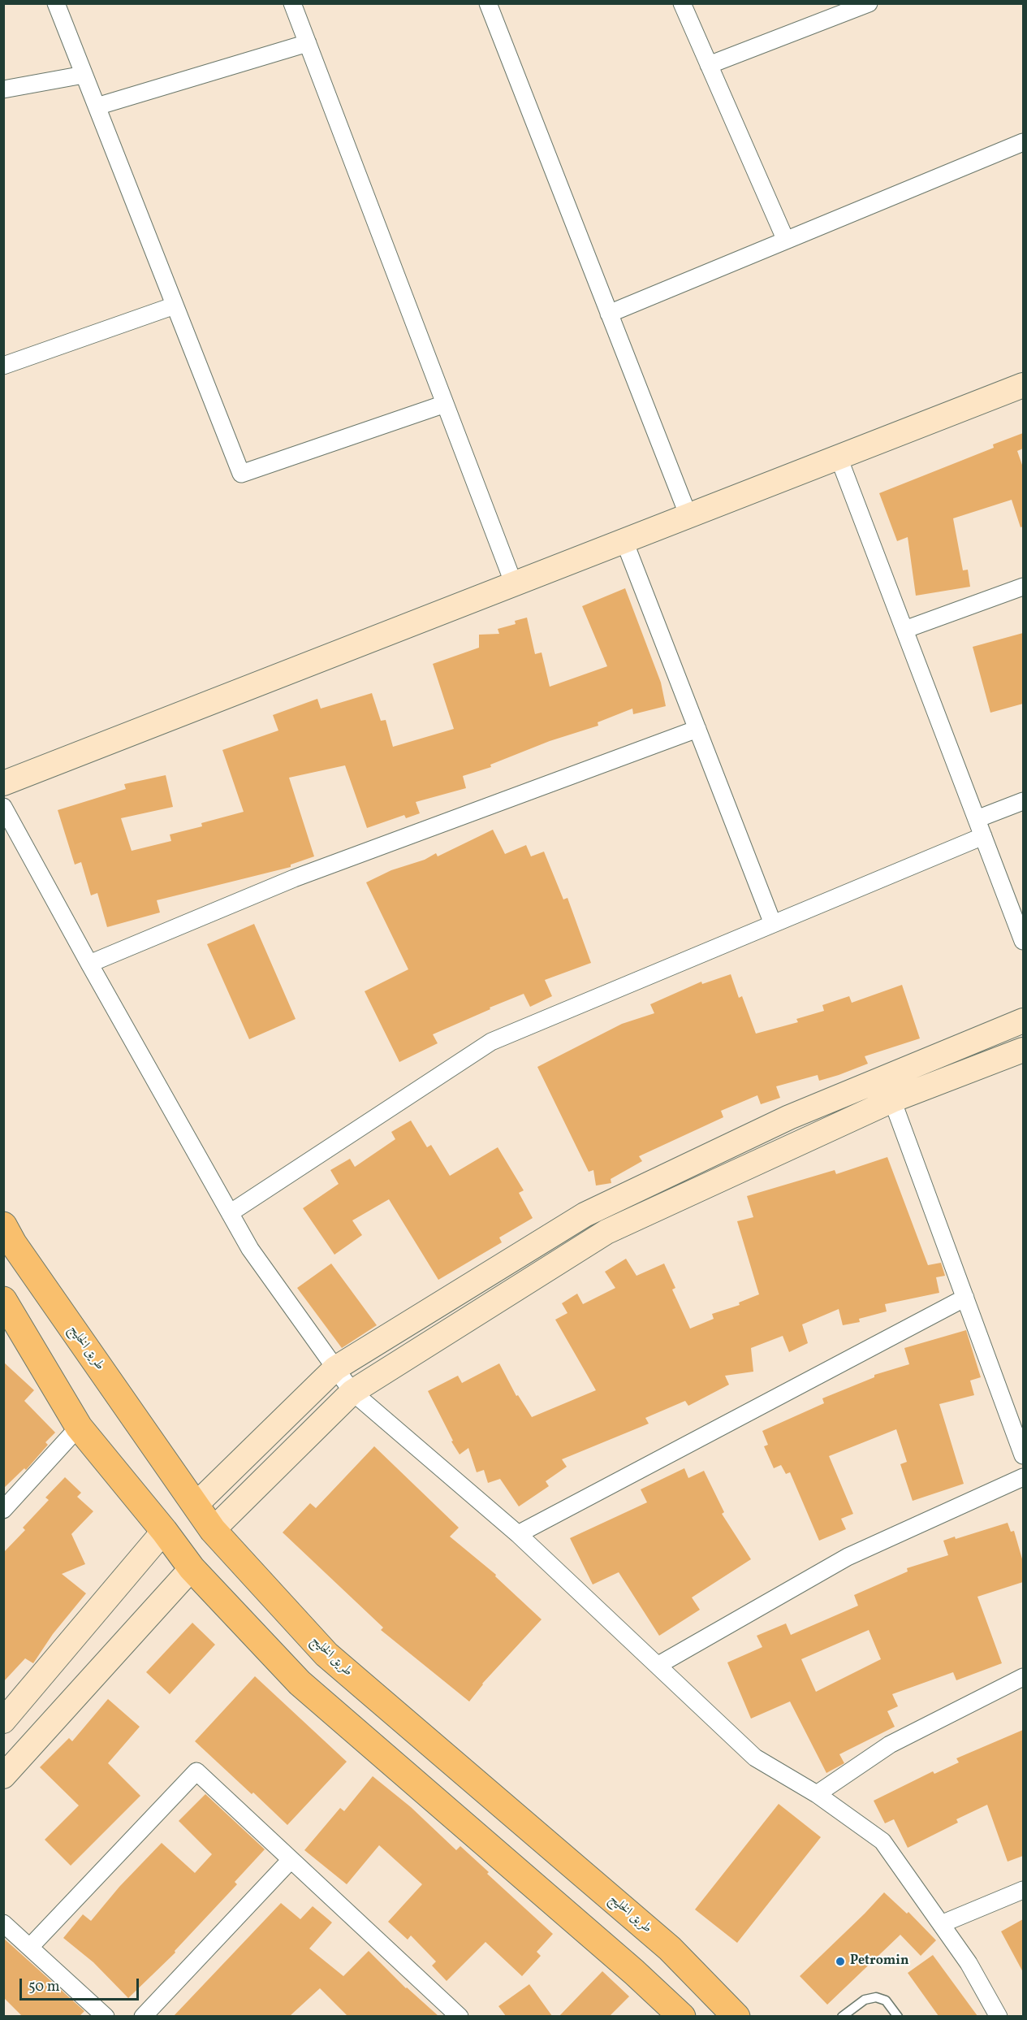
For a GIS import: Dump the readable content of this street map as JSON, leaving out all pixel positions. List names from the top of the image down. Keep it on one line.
{"streets":{"main road":["طريق الخليج"]},"places":["Petromin"],"scale_bar":"50 m"}
